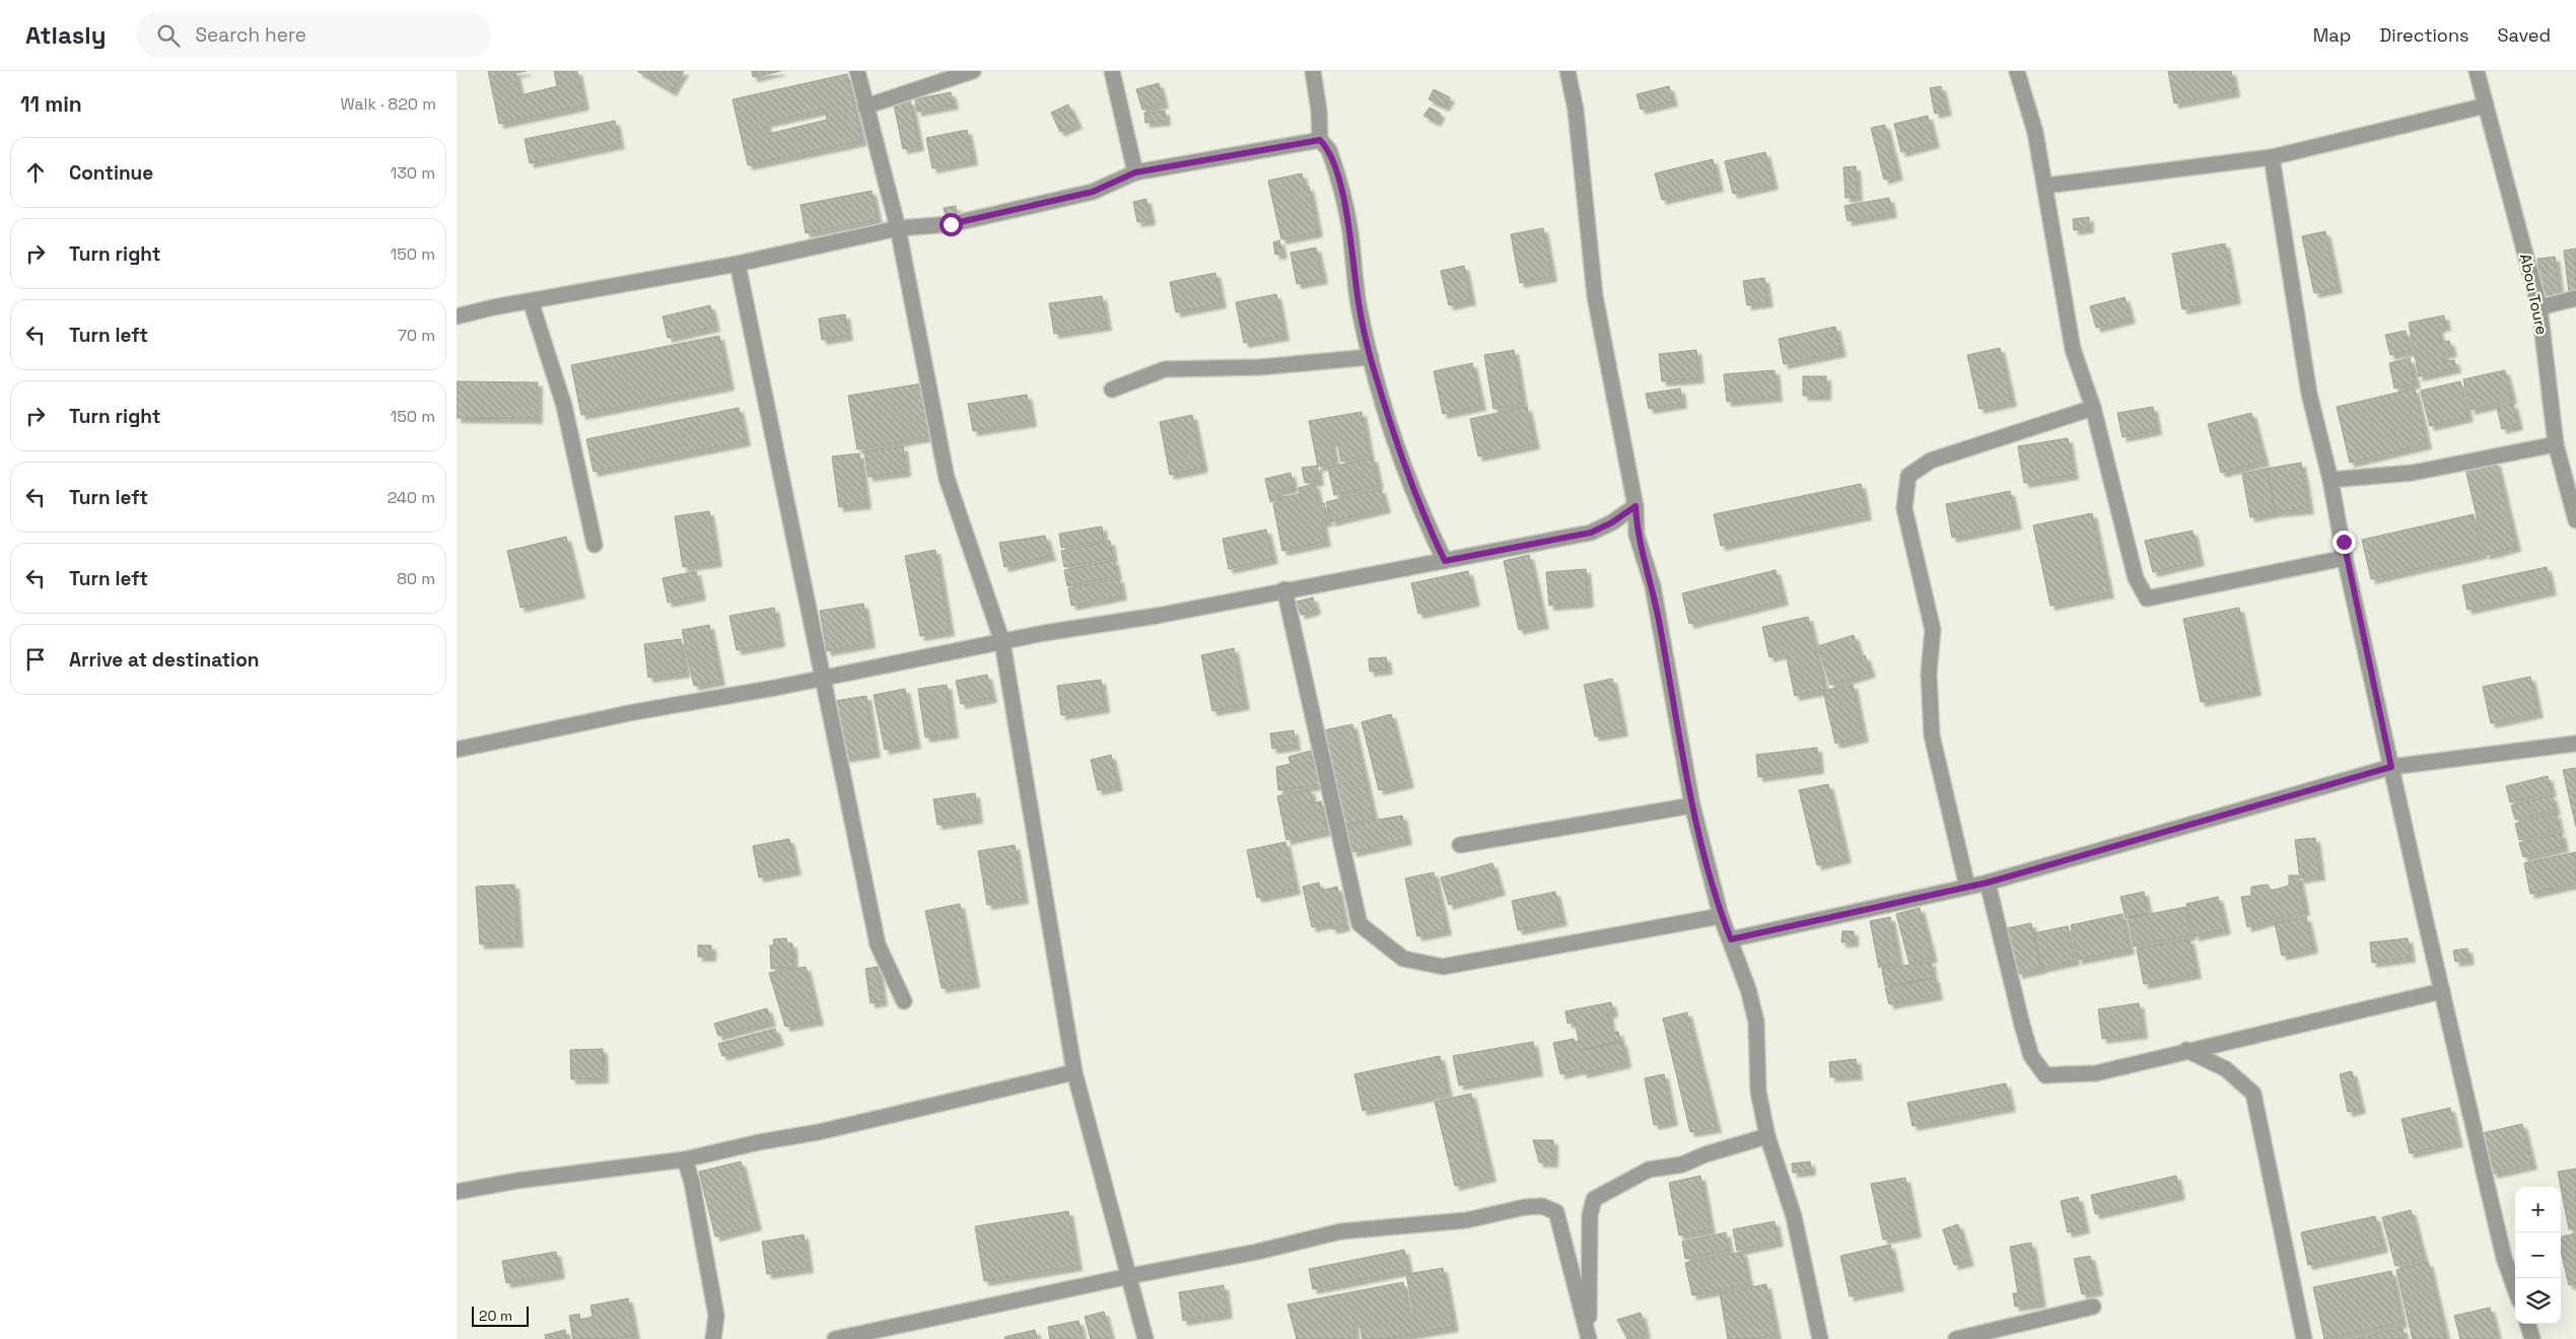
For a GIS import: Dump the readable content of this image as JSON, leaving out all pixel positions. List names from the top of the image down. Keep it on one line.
{"streets":{"street":["Abou Toure"]},"scale_bar":"20 m","page":{"header":"Atlasly","search":"Search here","nav":["Map","Directions","Saved"],"heading":["11 min","Walk · 820 m"],"list":[["Continue","130 m"],["Turn right","150 m"],["Turn left","70 m"],["Turn right","150 m"],["Turn left","240 m"],["Turn left","80 m"],"Arrive at destination"],"map_buttons":["+","−"],"scale":"20 m"}}
